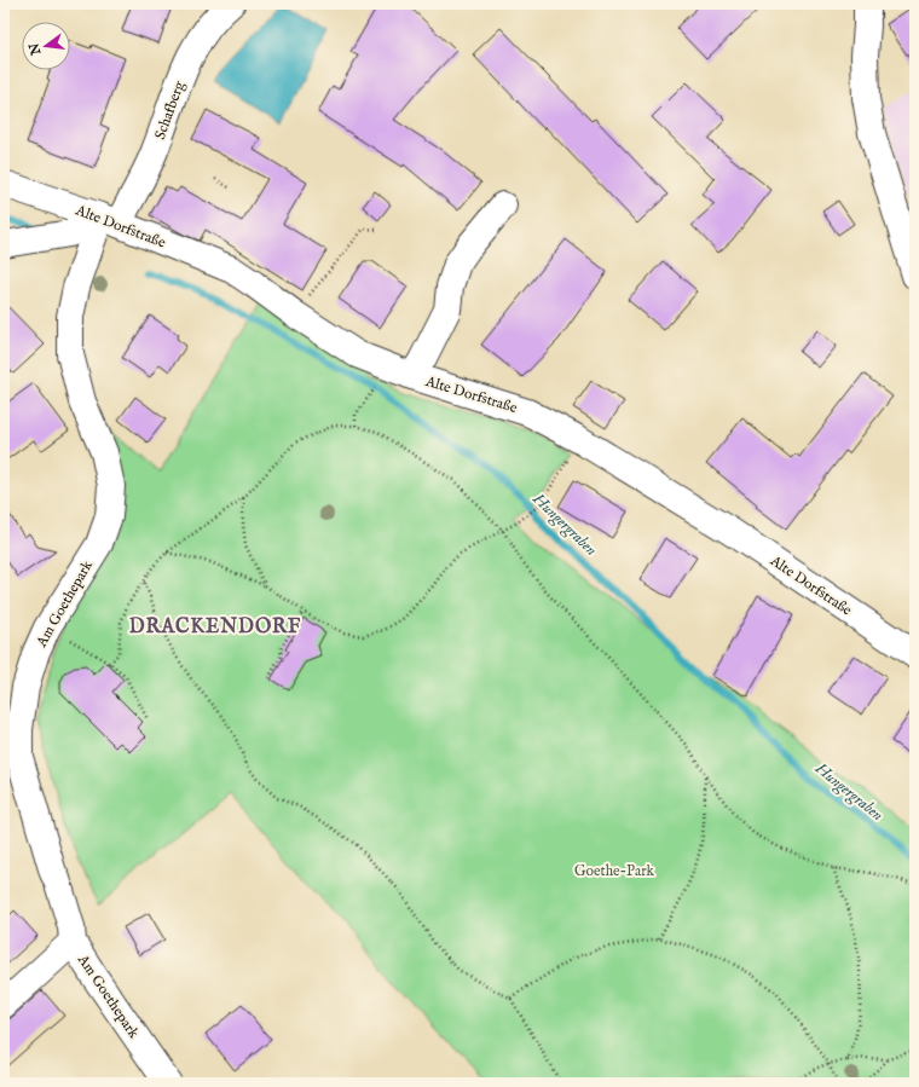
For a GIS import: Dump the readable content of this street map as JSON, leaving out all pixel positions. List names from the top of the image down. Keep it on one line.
{"streets":{"street":["Schafberg","Alte Dorfstraße","Am Goethepark"]},"crossings":[["Schafberg","Alte Dorfstraße"],["Schafberg","Am Goethepark"],["Alte Dorfstraße","Am Goethepark"]],"districts":["DRACKENDORF"],"water":["Hungergraben"],"parks":["Goethe-Park"],"north":"left"}
